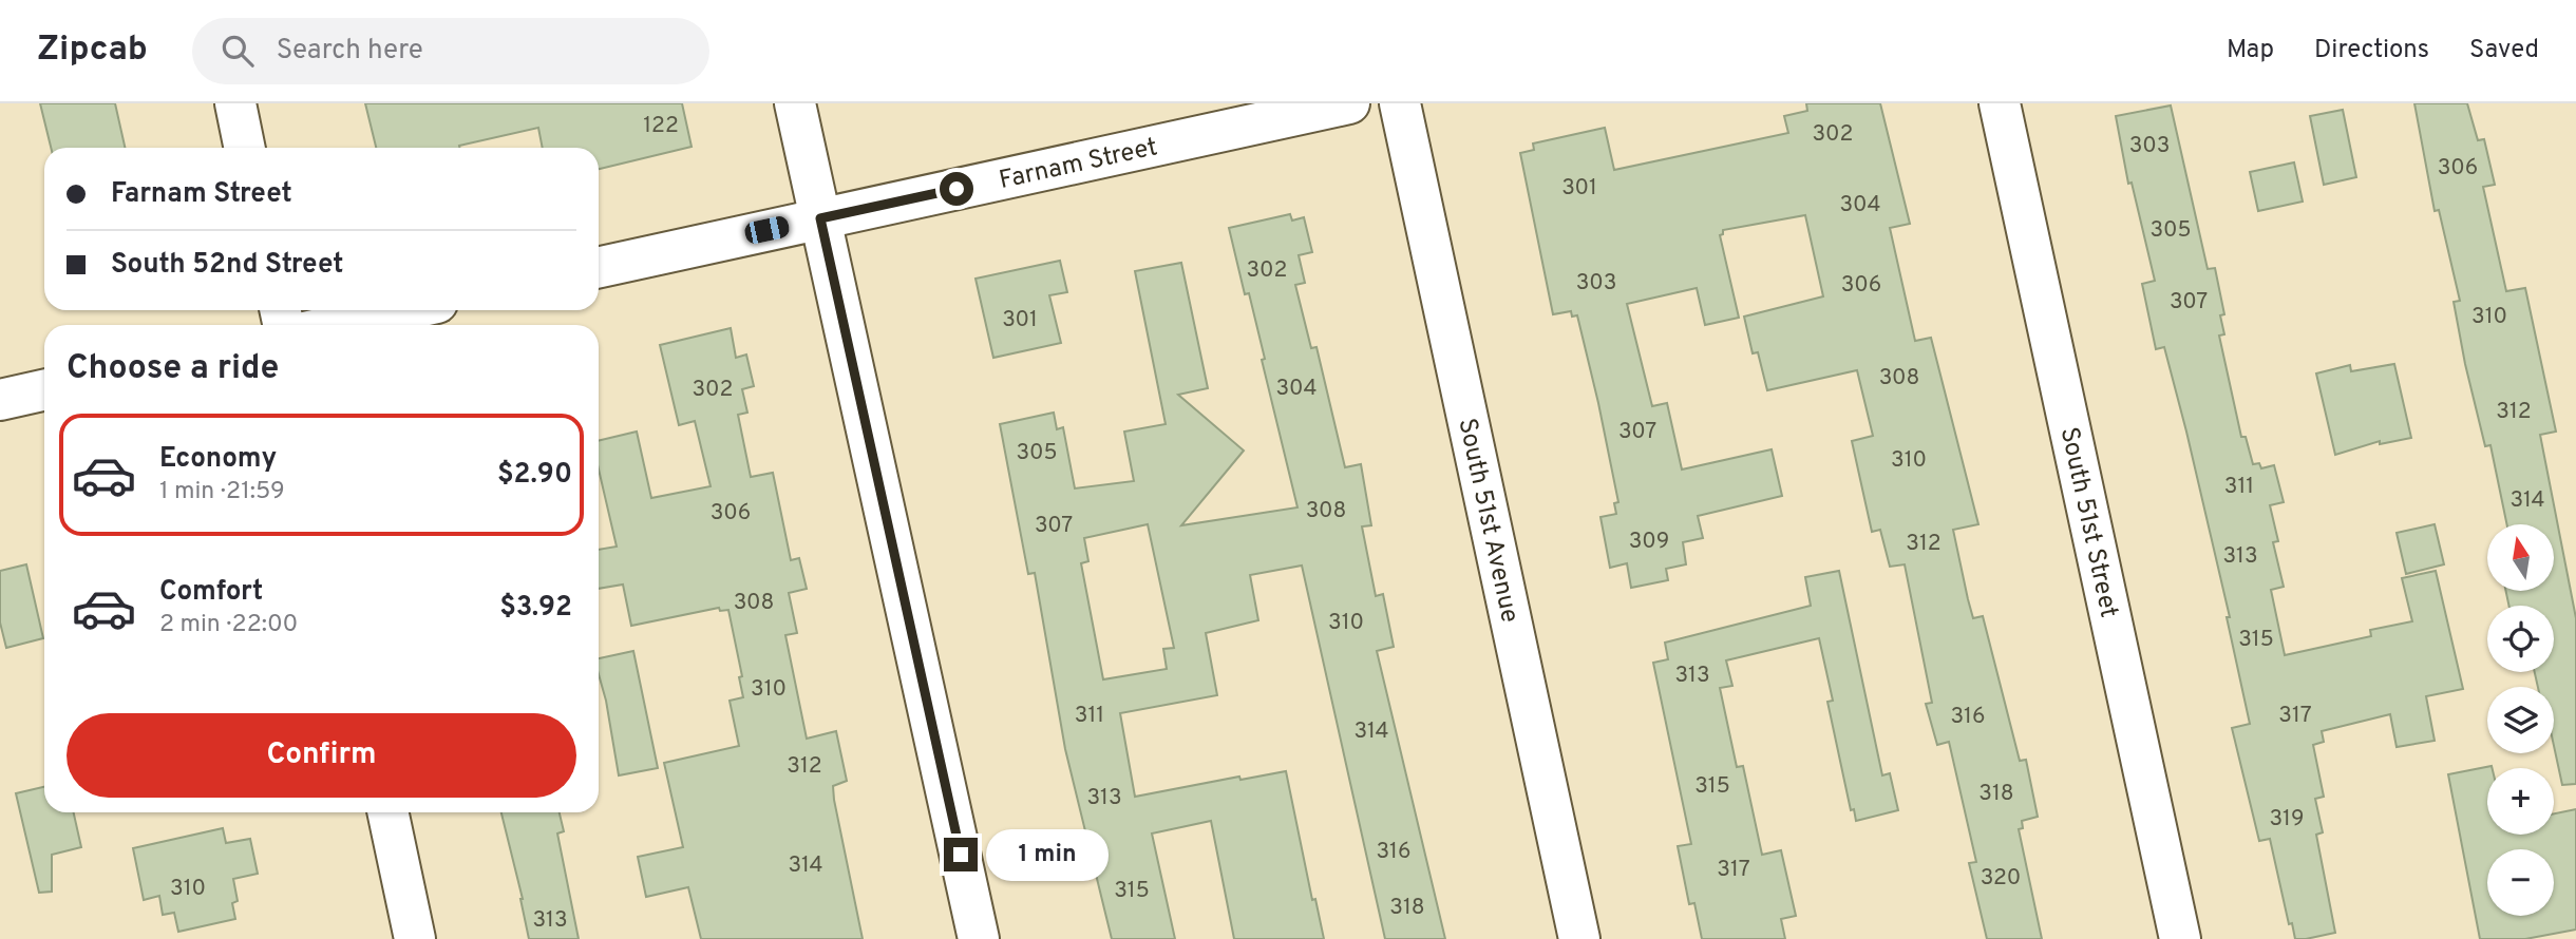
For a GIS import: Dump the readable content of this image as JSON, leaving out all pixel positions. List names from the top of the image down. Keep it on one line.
{"streets":{"street":["Farnam Street","South 51st Avenue","South 51st Street"]},"house_numbers":["122","302","303","306","301","304","305","302","303","306","307","310","301","308","304","302","312","307","305","310","311","314","308","306","307","309","312","313","308","310","315","313","310","311","317","316","314","312","315","318","313","319","316","314","317","320","310","315","318","313"],"north":"top","page":{"header":"Zipcab","search":"Search here","nav":["Map","Directions","Saved"],"banner":["Farnam Street","South 52nd Street"],"heading":"Choose a ride","list":[{"name":"Economy","note":"1 min · 21:59","value":"$2.90"},{"name":"Comfort","note":"2 min · 22:00","value":"$3.92"}],"map_buttons":["+","−"],"buttons":"Confirm","bubble":"1 min"}}
